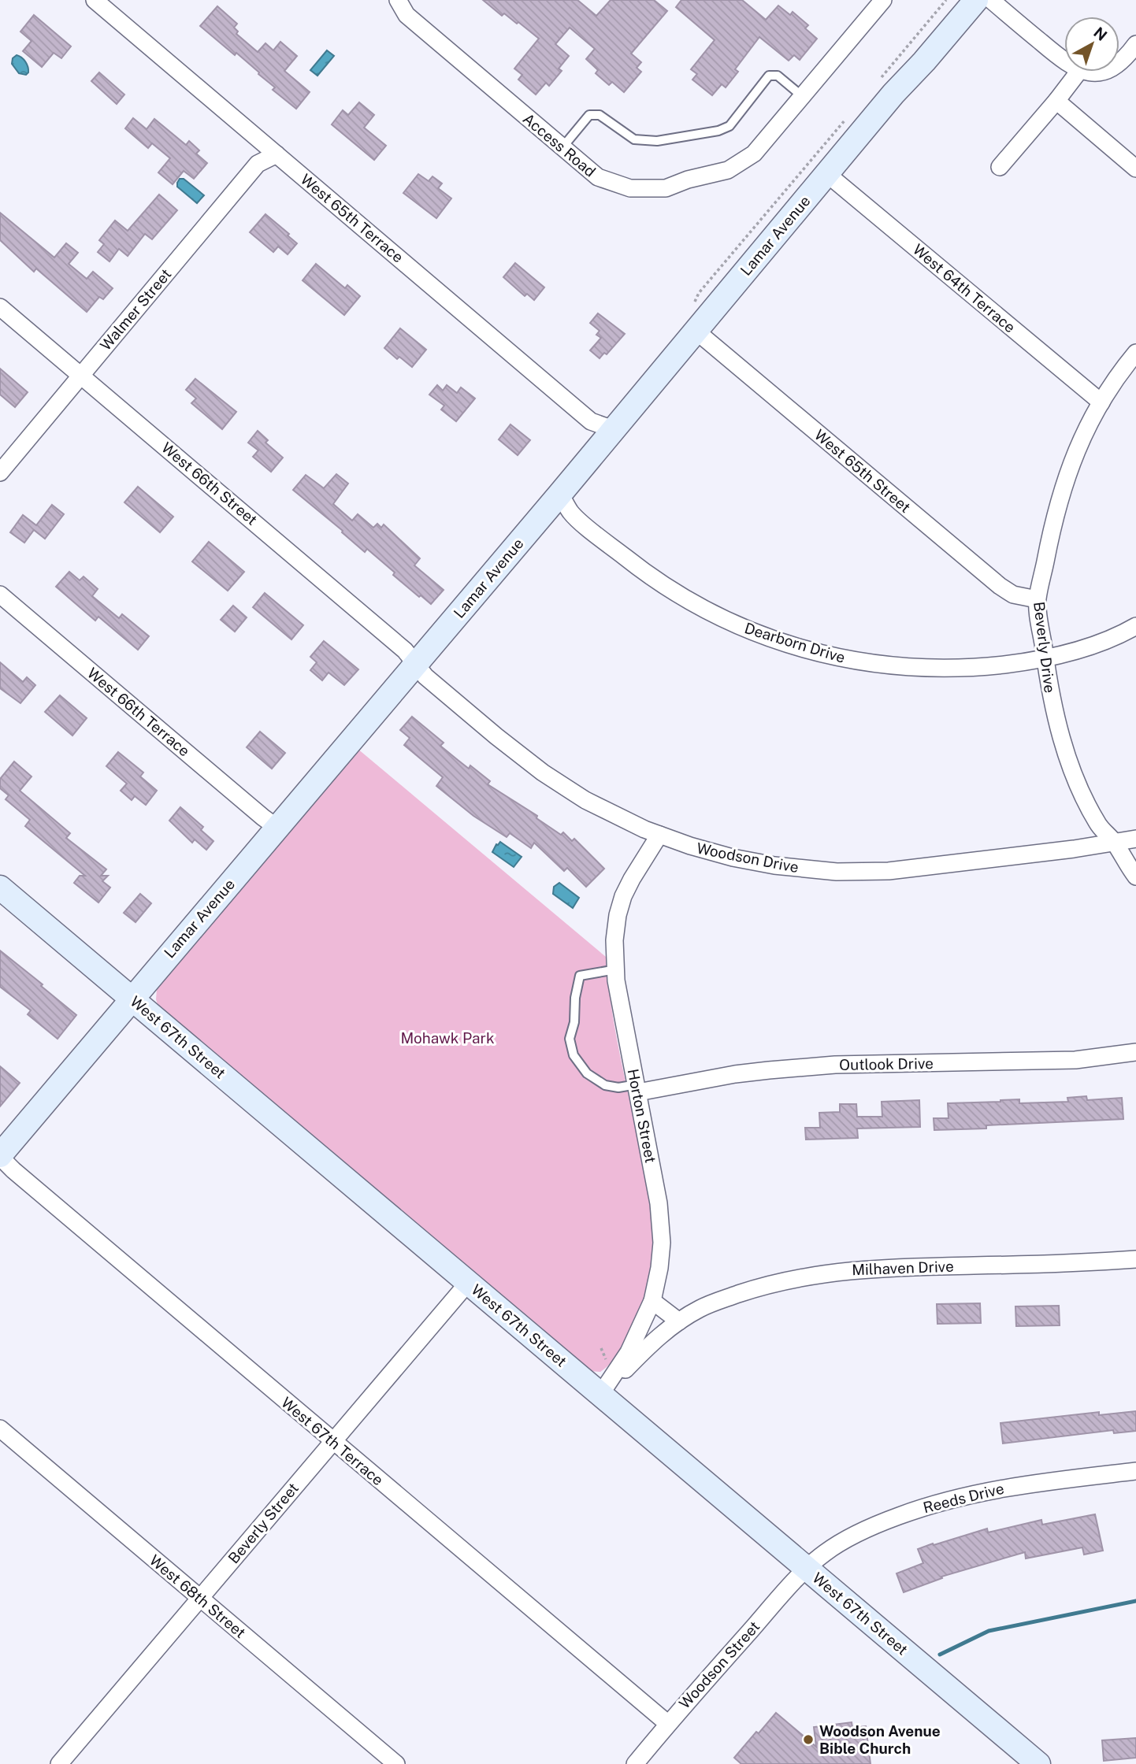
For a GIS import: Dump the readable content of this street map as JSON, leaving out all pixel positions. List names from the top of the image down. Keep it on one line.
{"streets":{"street":["Access Road","West 65th Terrace","Lamar Avenue","West 64th Terrace","Walmer Street","West 65th Street","West 66th Street","Dearborn Drive","Beverly Drive","West 66th Terrace","Woodson Drive","West 67th Street","Outlook Drive","Horton Street","Milhaven Drive","West 67th Terrace","Reeds Drive","Beverly Street","West 68th Street","Woodson Street"]},"crossings":[["West 65th Terrace","Lamar Avenue"],["West 65th Terrace","Walmer Street"],["Lamar Avenue","West 64th Terrace"],["Lamar Avenue","West 65th Street"],["Lamar Avenue","West 66th Street"],["Lamar Avenue","Dearborn Drive"],["Lamar Avenue","West 66th Terrace"],["Lamar Avenue","Woodson Drive"],["Lamar Avenue","West 67th Street"],["Lamar Avenue","West 67th Terrace"],["West 64th Terrace","Beverly Drive"],["Walmer Street","West 66th Street"],["West 65th Street","Beverly Drive"],["West 66th Street","Woodson Drive"],["Dearborn Drive","Beverly Drive"],["Beverly Drive","Woodson Drive"],["Woodson Drive","Horton Street"],["West 67th Street","Horton Street"],["West 67th Street","Milhaven Drive"],["West 67th Street","Reeds Drive"],["West 67th Street","Beverly Street"],["West 67th Street","Woodson Street"],["Outlook Drive","Horton Street"],["Horton Street","Milhaven Drive"],["West 67th Terrace","Beverly Street"],["West 67th Terrace","Woodson Street"],["Reeds Drive","Woodson Street"],["Beverly Street","West 68th Street"]],"parks":["Mohawk Park"],"places":["Woodson Avenue Bible Church"],"north":"top right"}
